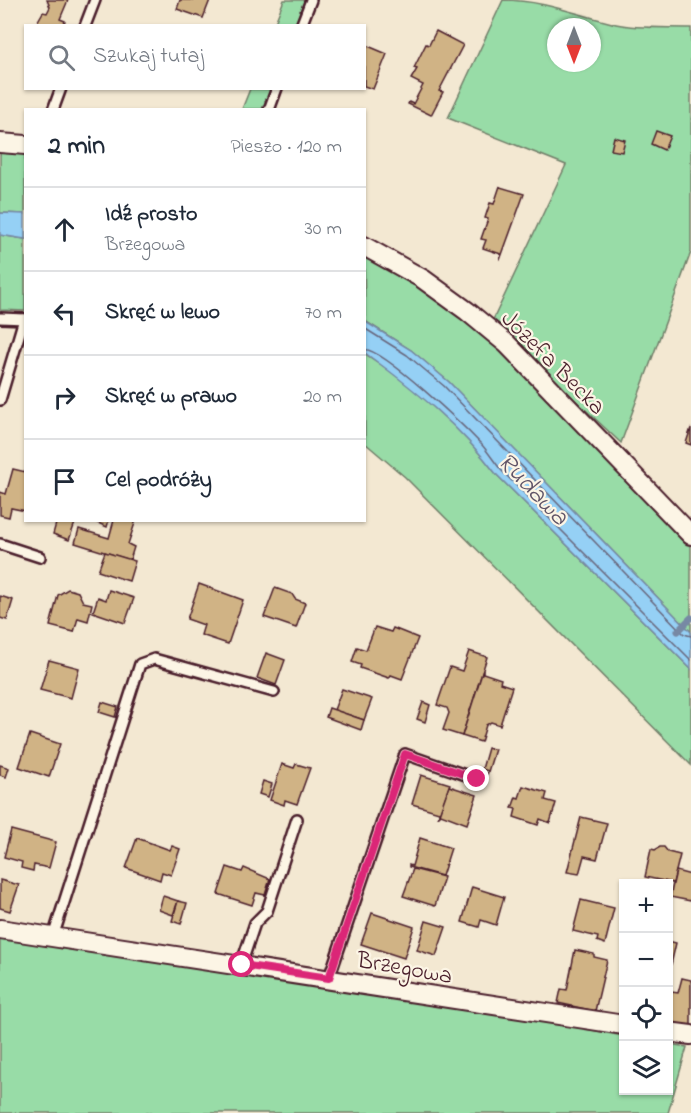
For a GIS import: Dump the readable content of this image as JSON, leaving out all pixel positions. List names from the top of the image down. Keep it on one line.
{"streets":{"street":["Józefa Becka","Brzegowa"]},"water":["Rudawa"],"north":"bottom","page":{"search":"Szukaj tutaj","heading":["2 min","Pieszo · 120 m"],"list":[["Idź prosto","Brzegowa","30 m"],["Skręć w lewo","70 m"],["Skręć w prawo","20 m"],"Cel podróży"],"map_buttons":["+","−"]}}
